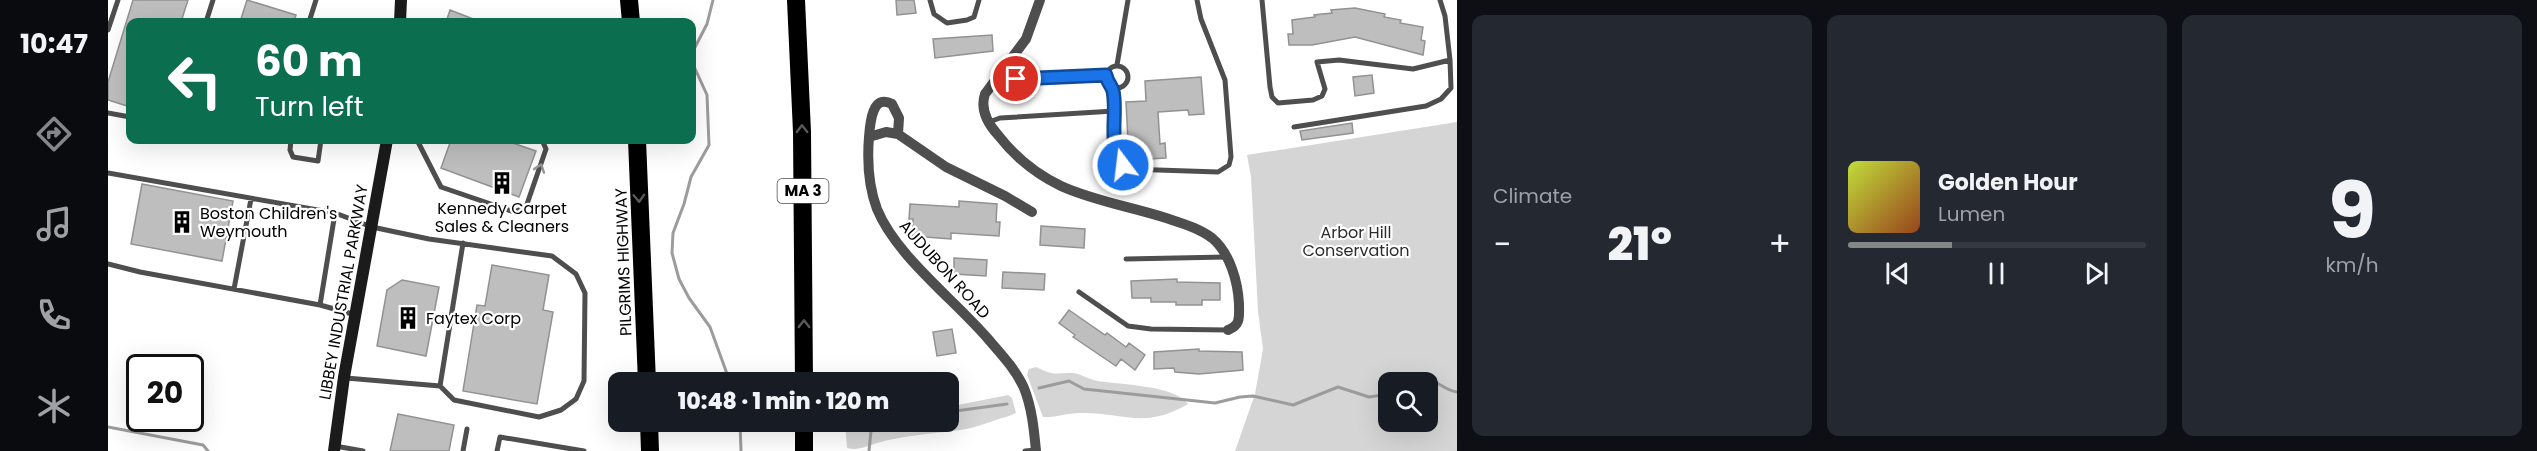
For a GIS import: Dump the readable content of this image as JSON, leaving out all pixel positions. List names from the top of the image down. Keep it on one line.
{"streets":{"highway":["MA 3","PILGRIMS HIGHWAY"],"street":["AUDUBON ROAD","LIBBEY INDUSTRIAL PARKWAY"]},"parks":["Arbor Hill Conservation"],"places":{"building":["Kennedy Carpet Sales & Cleaners","Boston Children's Weymouth","Faytex Corp"]},"page":{"tabs":"10:47","tile":["Climate",["9","km/h"]],"turn":["60 m","Turn left"],"song":["Golden Hour","Lumen"],"heat":["−","21°","+"],"limit":"20","trip":"10:48 · 1 min · 120 m"}}
